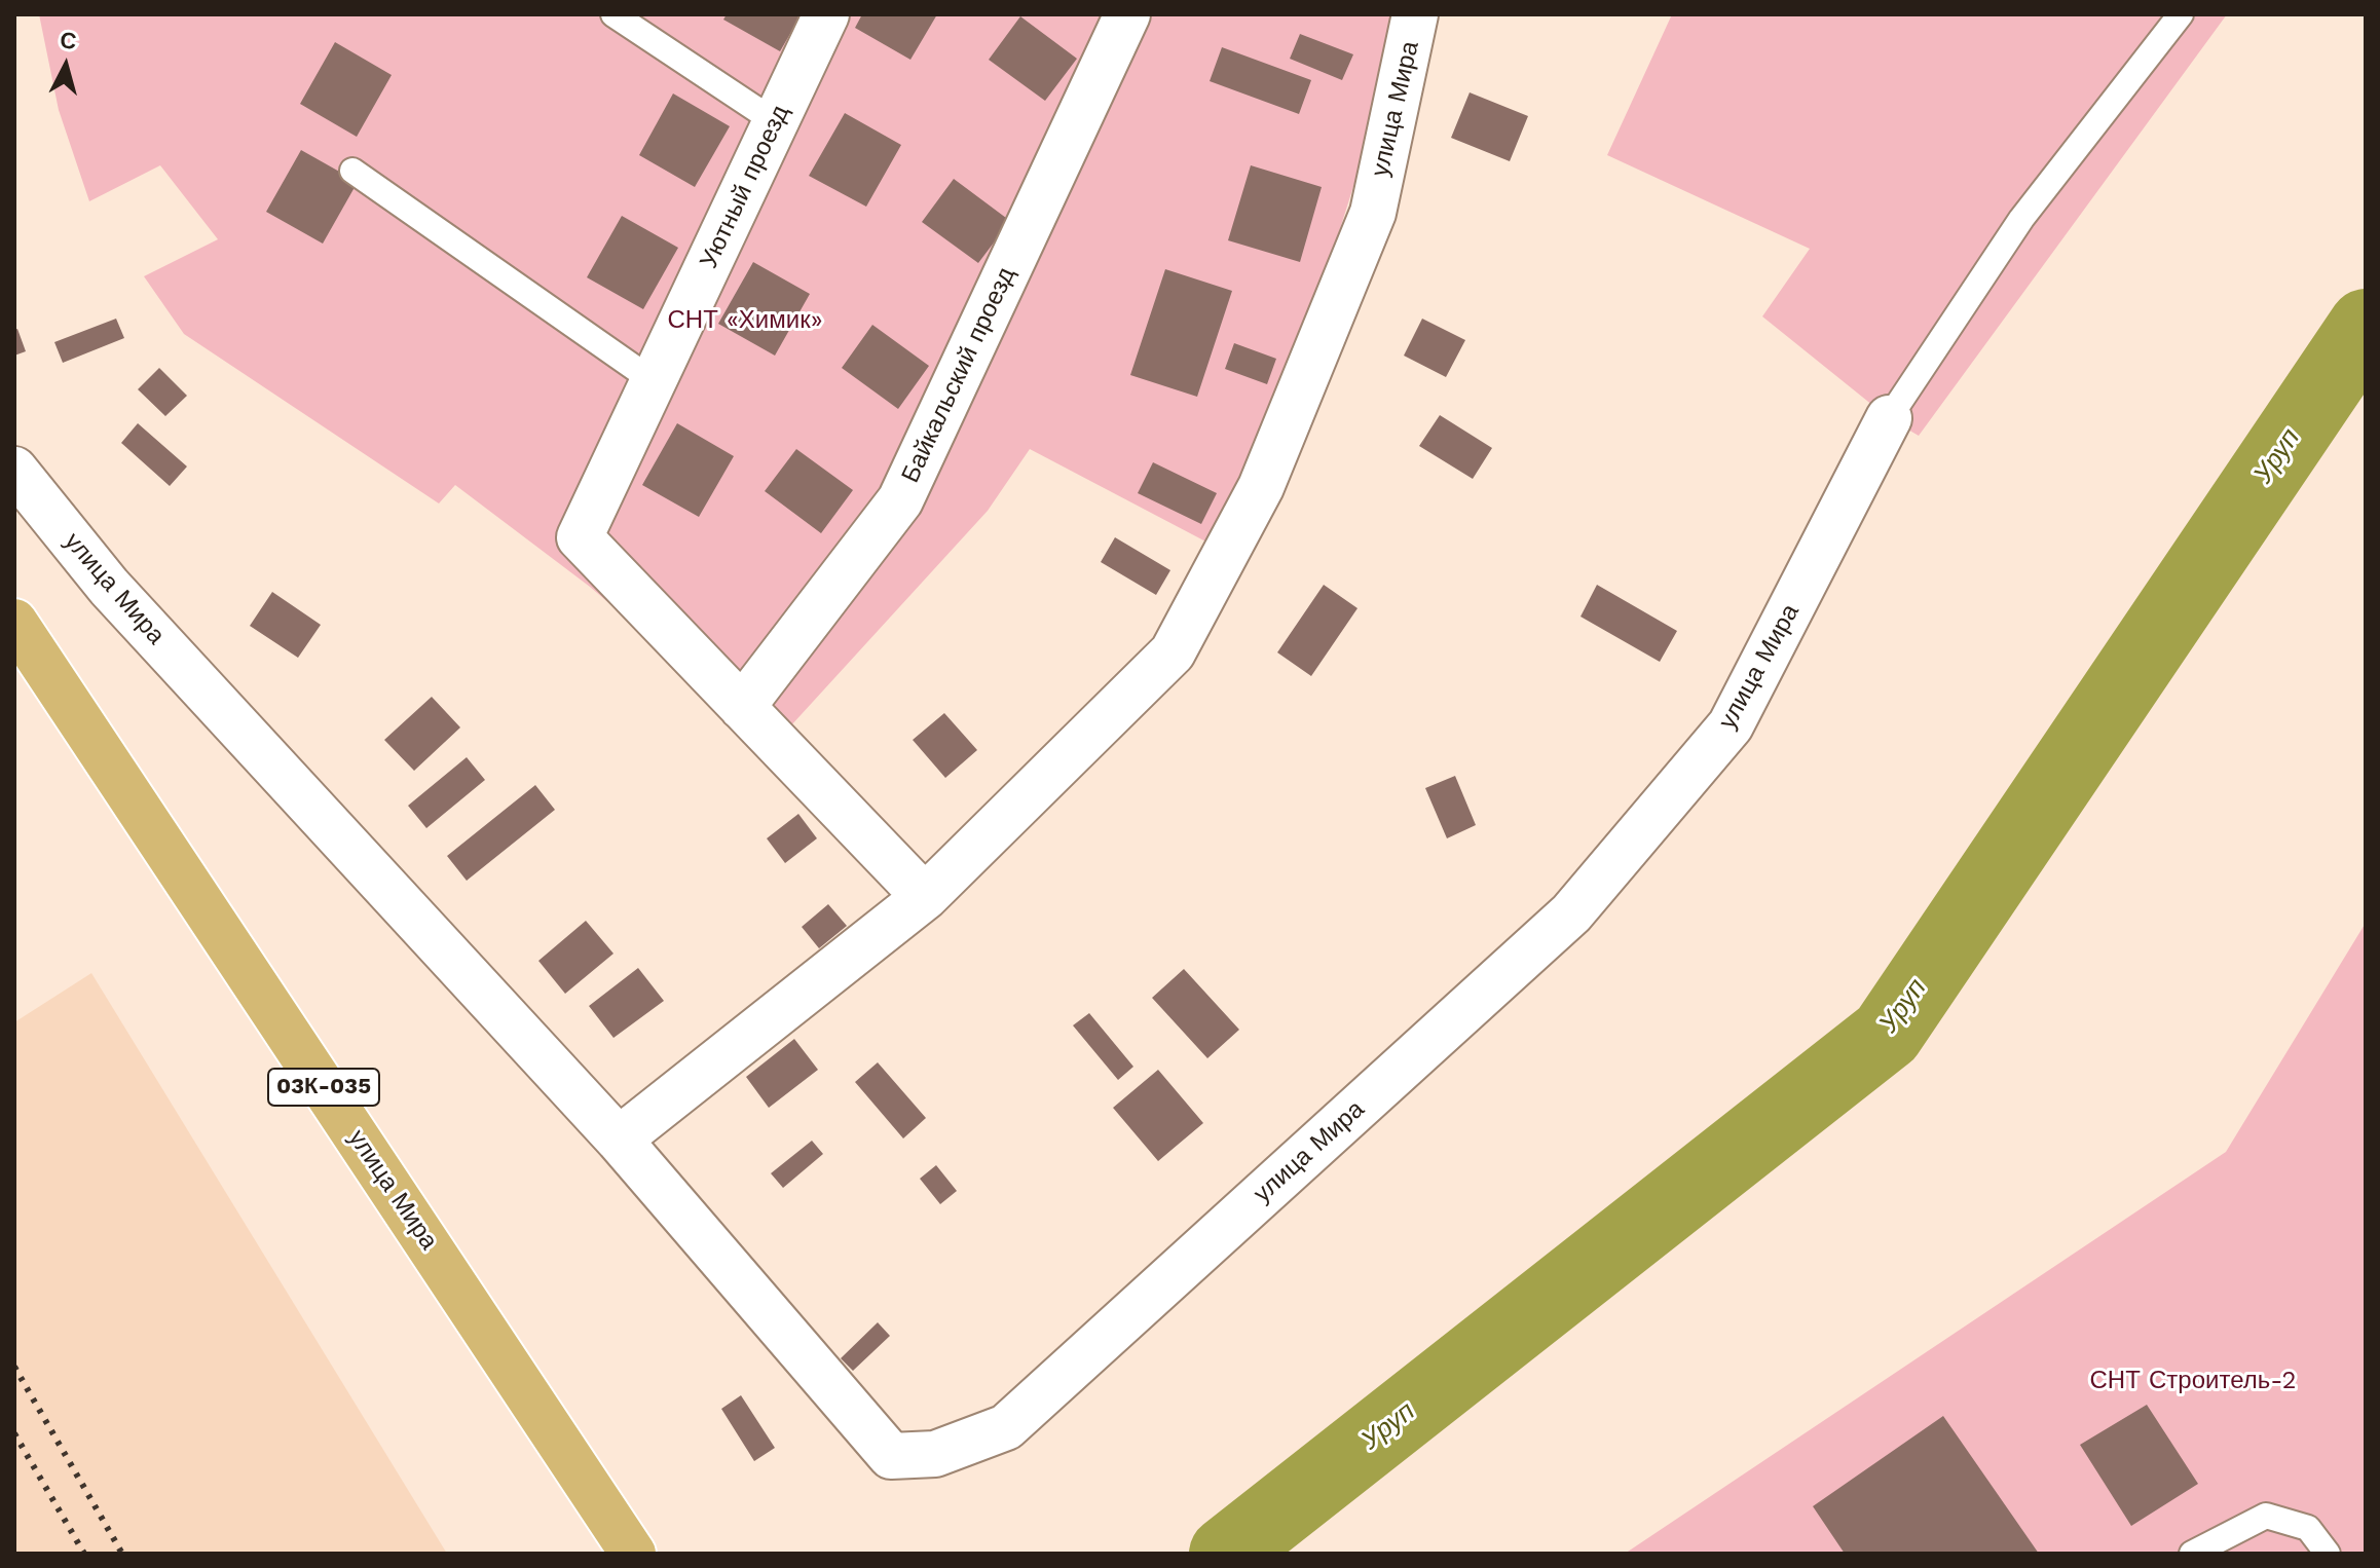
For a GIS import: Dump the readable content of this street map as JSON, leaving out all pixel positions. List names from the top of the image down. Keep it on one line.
{"streets":{"main road":["улица Мира","03К-035"],"street":["Уютный проезд","Байкальский проезд"]},"crossings":[["Уютный проезд","Байкальский проезд"]],"water":["Уруп"],"parks":["СНТ «Химик»","СНТ Строитель-2"],"north":"top"}
